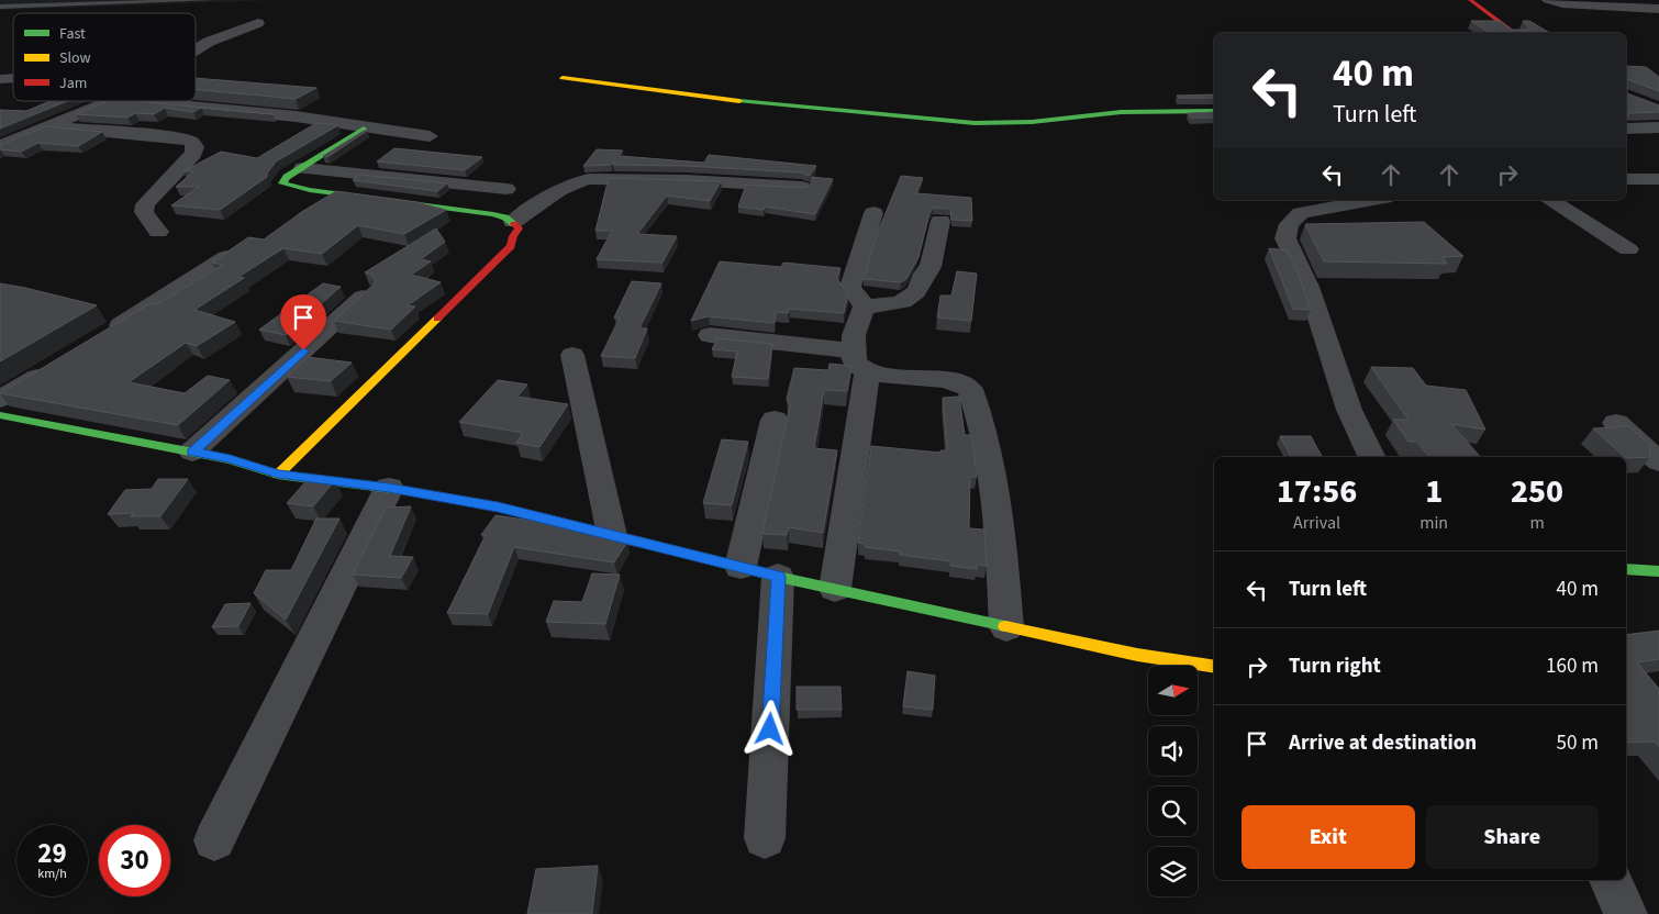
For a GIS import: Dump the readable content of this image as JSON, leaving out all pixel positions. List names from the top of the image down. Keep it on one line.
{"legend":["Fast","Slow","Jam"],"north":"right","page":{"turn":["40 m","Turn left"],"eta":["17:56","Arrival","1","min","250","m"],"list":[{"name":"Turn left","value":"40 m"},{"name":"Turn right","value":"160 m"},{"name":"Arrive at destination","value":"50 m"}],"buttons":["Exit","Share"],"speed":"29 km/h","limit":"30"}}
